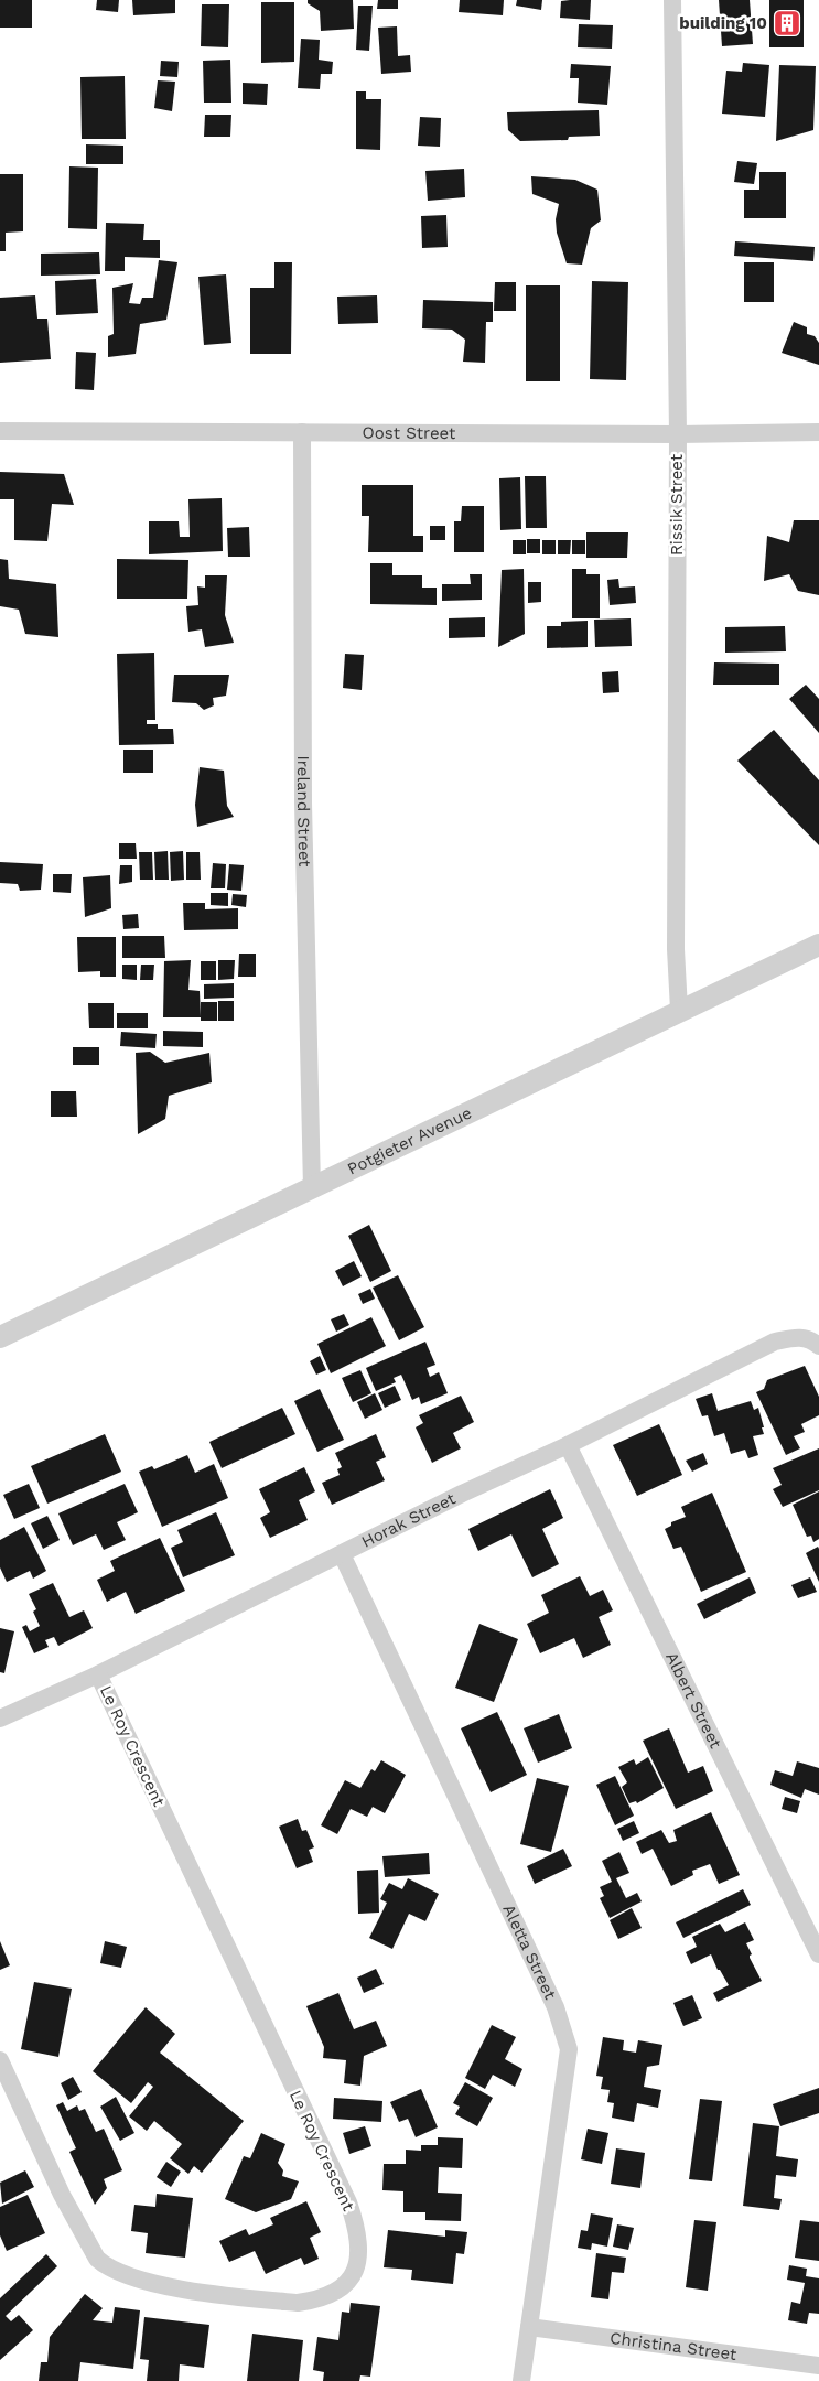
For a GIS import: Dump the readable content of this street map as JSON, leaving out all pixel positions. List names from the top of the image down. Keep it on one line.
{"streets":{"street":["Oost Street","Rissik Street","Ireland Street","Potgieter Avenue","Horak Street","Albert Street","Le Roy Crescent","Aletta Street","Christina Street"]},"crossings":[["Oost Street","Rissik Street"],["Oost Street","Ireland Street"],["Rissik Street","Potgieter Avenue"],["Ireland Street","Potgieter Avenue"],["Horak Street","Albert Street"],["Horak Street","Le Roy Crescent"],["Horak Street","Aletta Street"],["Aletta Street","Christina Street"]],"places":{"building":["building 10"]}}
